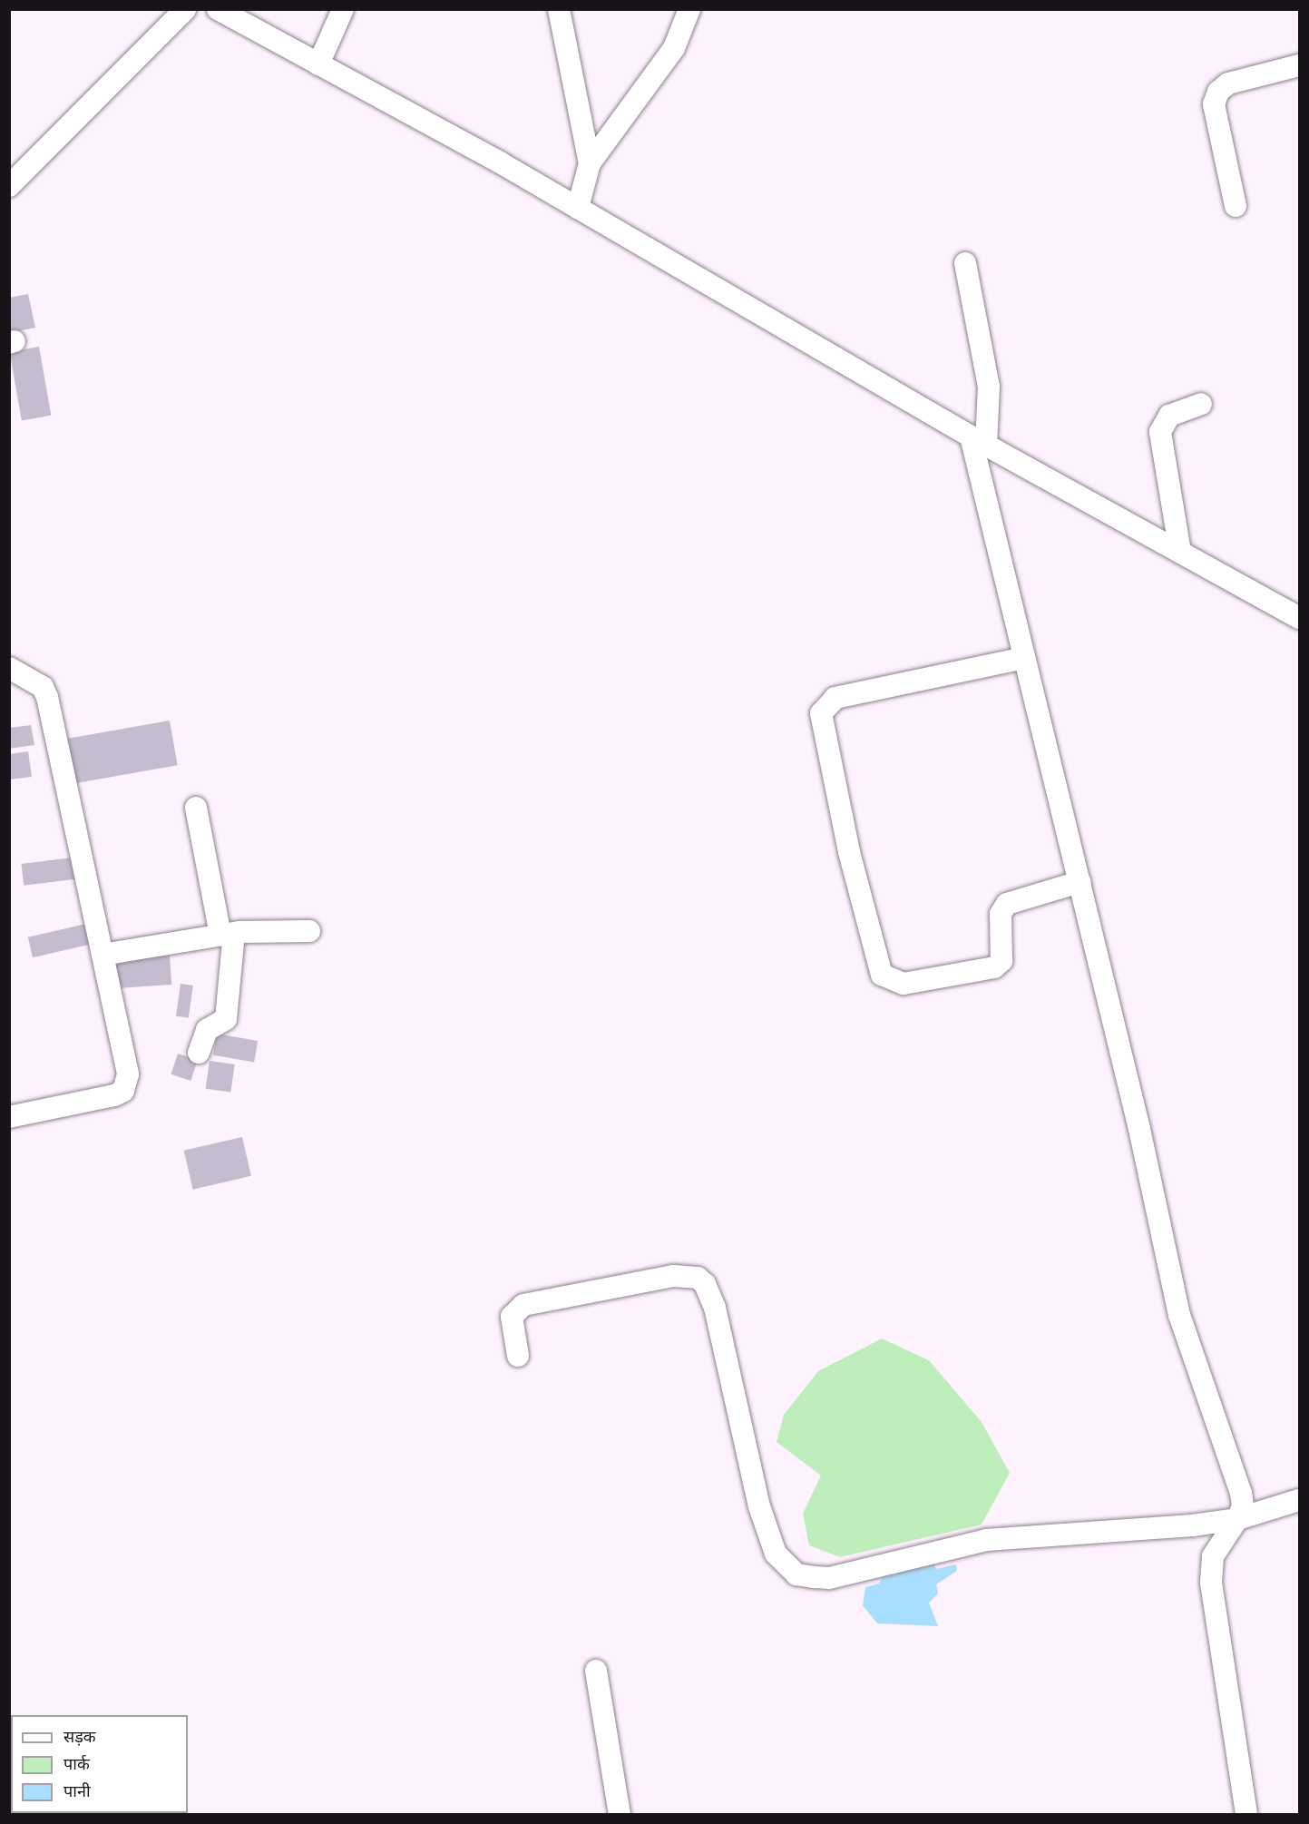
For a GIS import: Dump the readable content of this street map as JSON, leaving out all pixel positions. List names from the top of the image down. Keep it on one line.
{"legend":["सड़क","पार्क","पानी"]}
